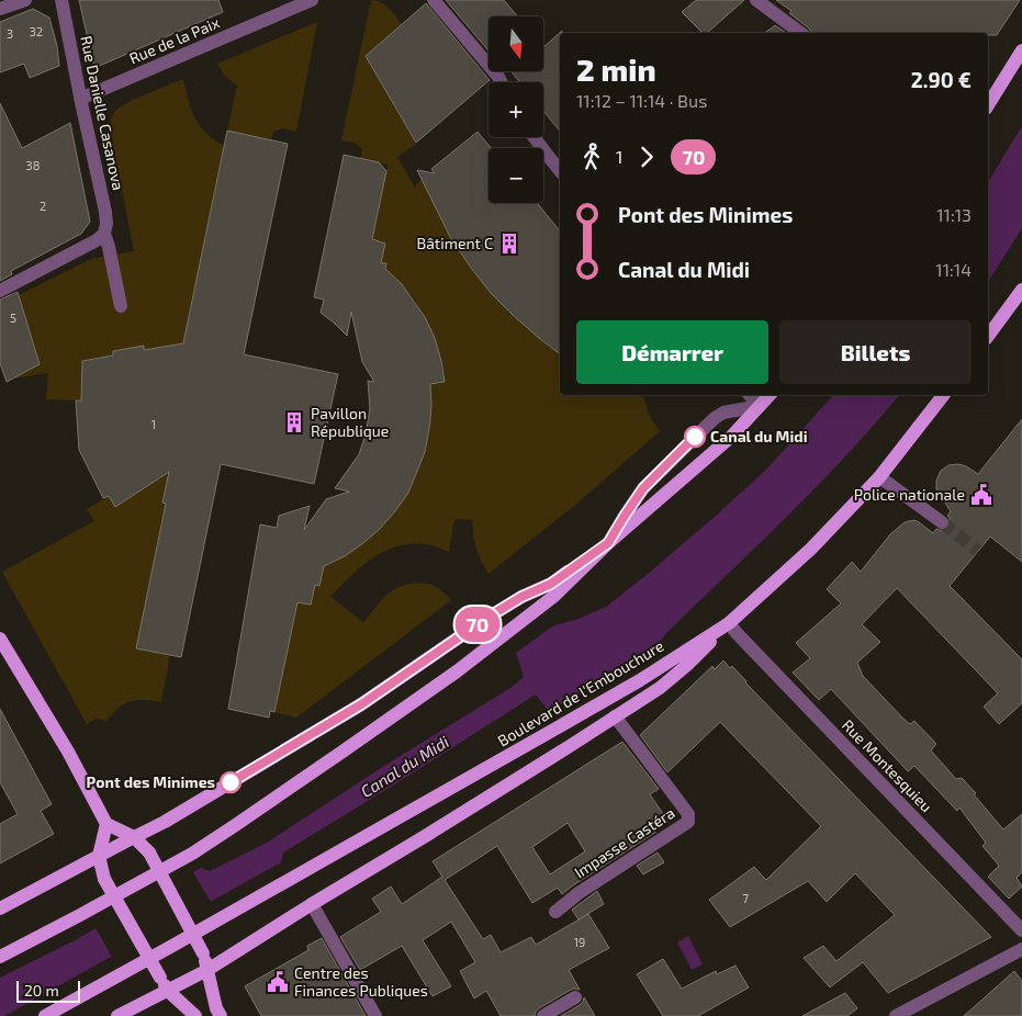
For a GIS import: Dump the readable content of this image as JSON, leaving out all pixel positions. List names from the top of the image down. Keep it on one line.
{"streets":{"main road":["Boulevard de l'Embouchure"],"street":["Rue de la Paix","Rue Danielle Casanova","Rue Montesquieu","Impasse Castéra"]},"crossings":[["Rue de la Paix","Rue Danielle Casanova"],["Boulevard de l'Embouchure","Rue Montesquieu"]],"water":["Canal du Midi"],"places":{"building":["Bâtiment C","Pavillon République"],"other":["Canal du Midi","Pont des Minimes"],"public building":["Police nationale","Centre des Finances Publiques"]},"lines":["bus line 70"],"house_numbers":["32","3","38","2","5","1","7","19"],"scale_bar":"20 m","north":"bottom","page":{"on_map":"70","map_buttons":["+","−"],"heading":["2 min","11:12 – 11:14 · Bus","2.90 €"],"legs":["1","70"],"list":[{"name":"Pont des Minimes","value":"11:13"},{"name":"Canal du Midi","value":"11:14"}],"buttons":["Démarrer","Billets"],"scale":"20 m"}}
